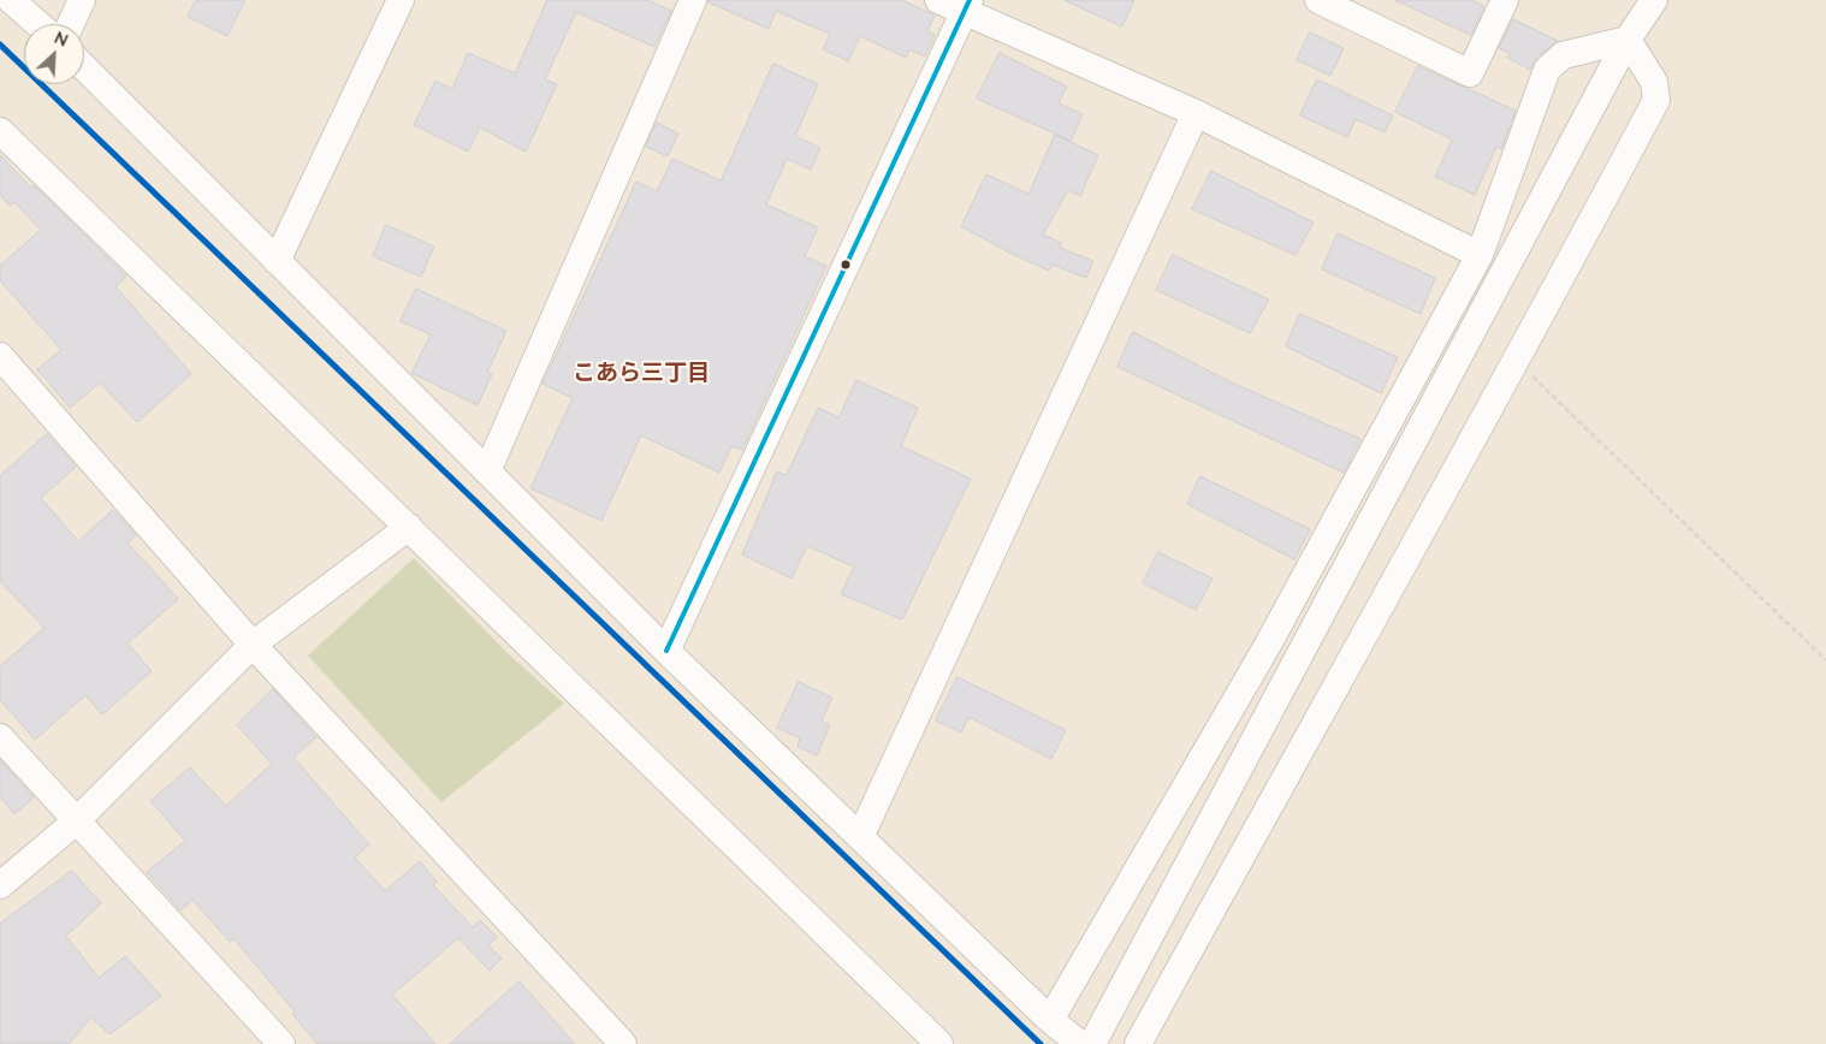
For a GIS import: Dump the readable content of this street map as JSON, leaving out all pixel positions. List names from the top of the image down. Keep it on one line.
{"districts":["こあら三丁目"],"north":"top right"}
